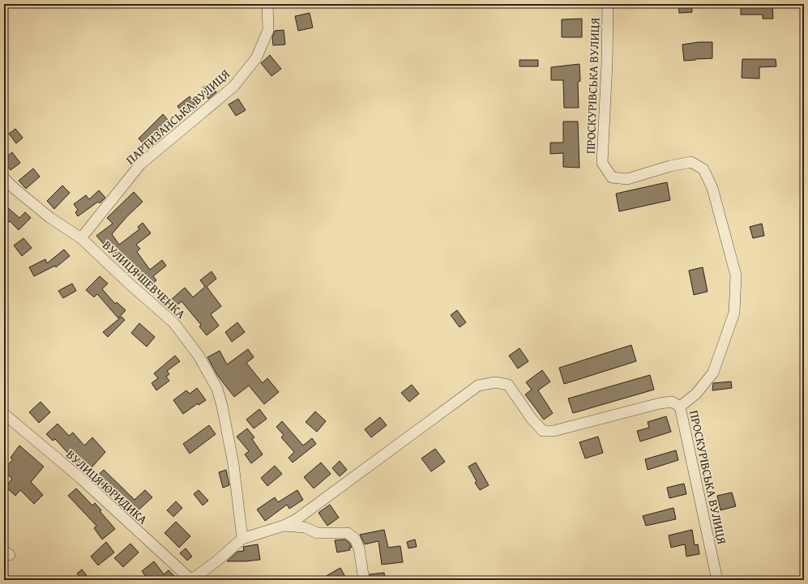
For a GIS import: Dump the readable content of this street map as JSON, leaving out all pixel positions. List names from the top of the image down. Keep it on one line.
{"streets":{"street":["ПРОСКУРІВСЬКА ВУЛИЦЯ","ПАРТИЗАНСЬКА ВУЛИЦЯ","ВУЛИЦЯ ШЕВЧЕНКА","ВУЛИЦЯ ЮРИДИКА"]},"crossings":[["ПАРТИЗАНСЬКА ВУЛИЦЯ","ВУЛИЦЯ ШЕВЧЕНКА"]]}
